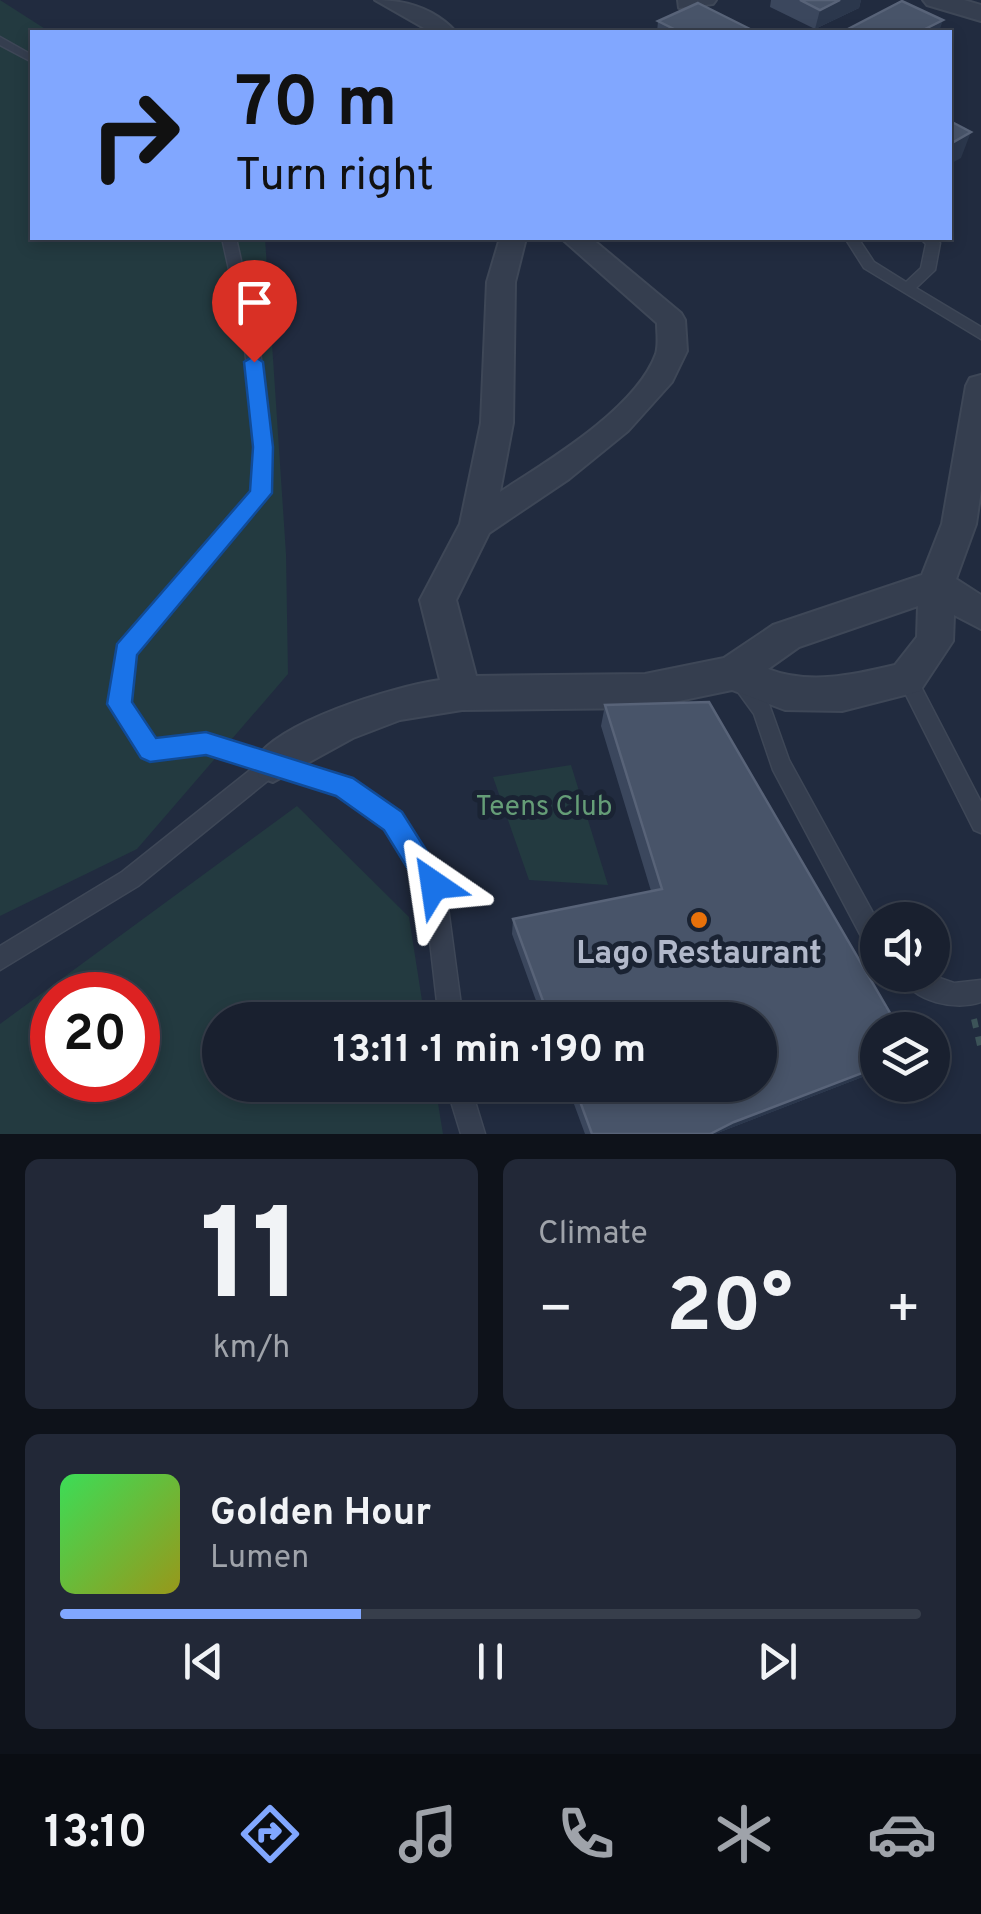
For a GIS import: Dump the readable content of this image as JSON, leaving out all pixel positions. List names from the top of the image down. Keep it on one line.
{"parks":["Teens Club"],"places":["Lago Restaurant"],"page":{"turn":["70 m","Turn right"],"limit":"20","trip":"13:11 · 1 min · 190 m","tile":[["11","km/h"],"Climate"],"heat":["−","20°","+"],"song":["Golden Hour","Lumen"],"tabs":"13:10"}}
